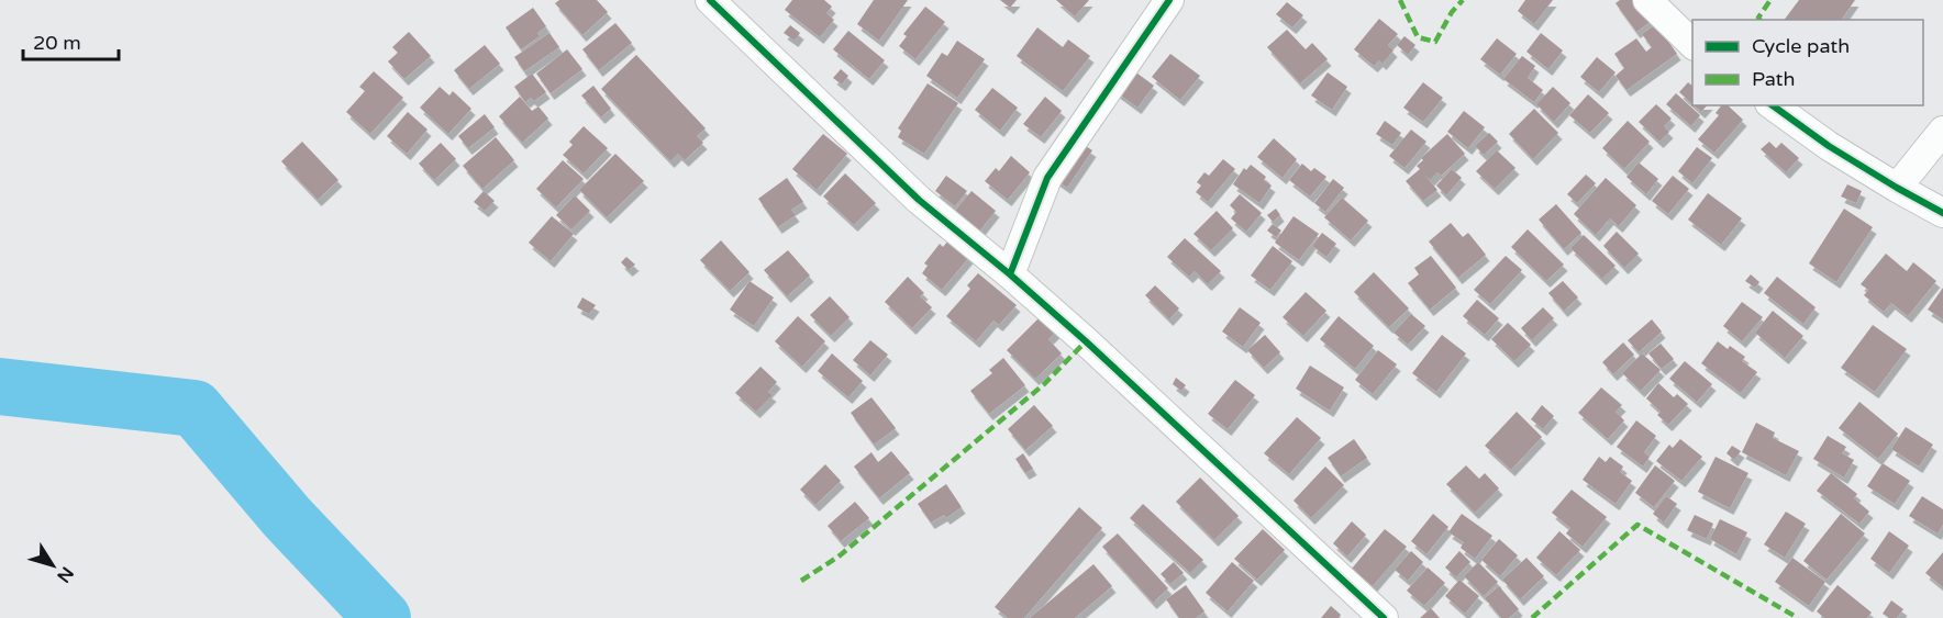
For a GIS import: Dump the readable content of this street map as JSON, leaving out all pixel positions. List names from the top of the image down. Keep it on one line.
{"legend":["Cycle path","Path"],"scale_bar":"20 m","north":"bottom right"}
